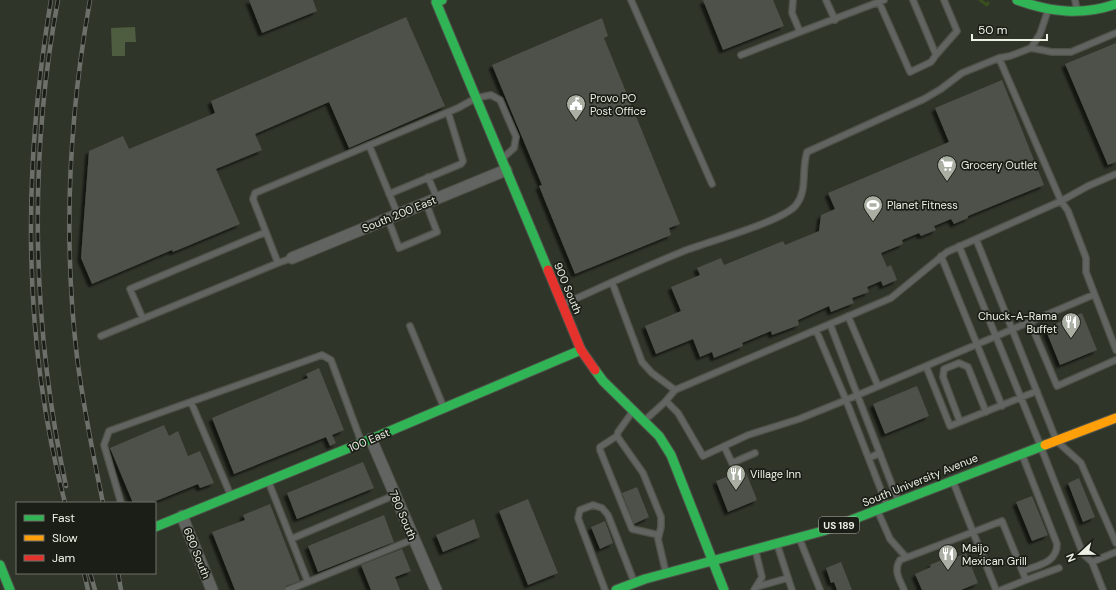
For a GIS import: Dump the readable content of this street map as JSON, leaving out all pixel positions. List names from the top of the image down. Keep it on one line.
{"streets":{"main road":["900 South","100 East","South University Avenue","US 189"],"street":["South 200 East","780 South","680 South"]},"crossings":[["South 200 East","900 South"],["900 South","100 East"],["900 South","South University Avenue"],["100 East","780 South"],["100 East","680 South"]],"places":{"public building":["Provo PO Post Office"],"supermarket":["Grocery Outlet"],"sports":["Planet Fitness"],"restaurant":["Chuck-A-Rama Buffet","Village Inn","Maijo Mexican Grill"]},"legend":["Fast","Slow","Jam"],"scale_bar":"50 m","north":"left"}
